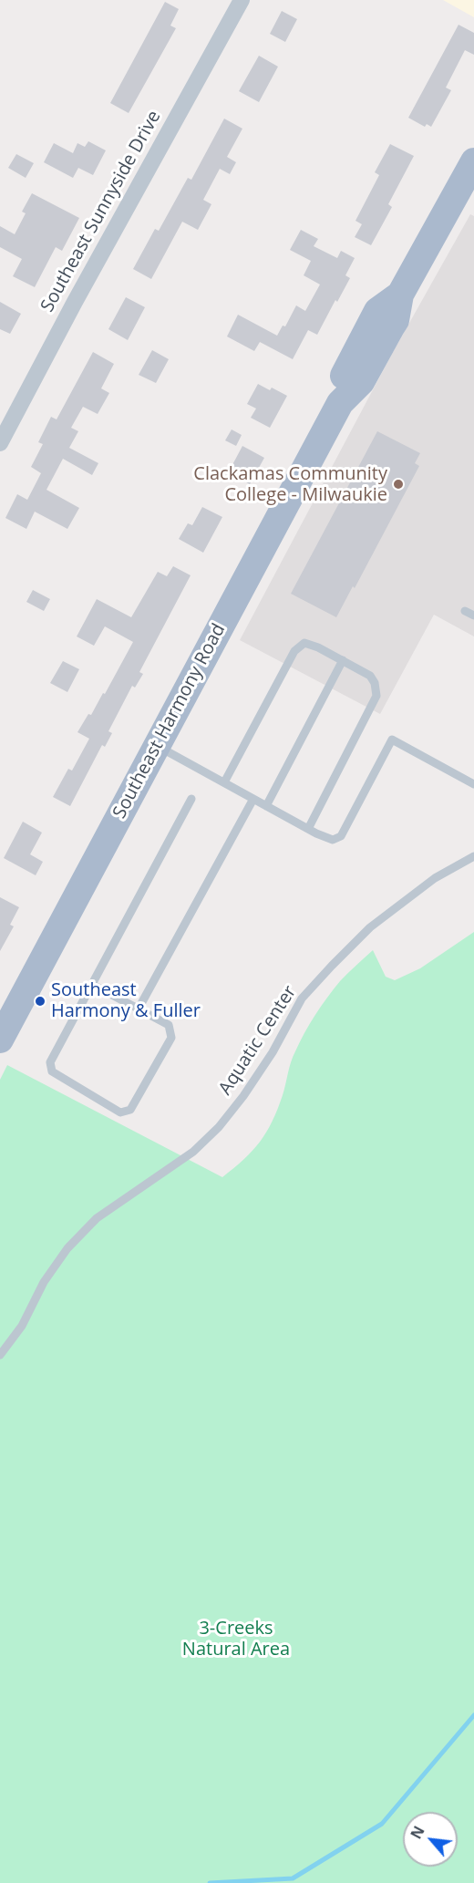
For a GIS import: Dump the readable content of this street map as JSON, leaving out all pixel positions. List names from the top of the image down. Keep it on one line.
{"streets":{"main road":["Southeast Harmony Road"],"street":["Southeast Sunnyside Drive"],"lane":["Aquatic Center"]},"parks":["3-Creeks Natural Area"],"places":["Clackamas Community College - Milwaukie","Southeast Harmony & Fuller"],"north":"top left"}
